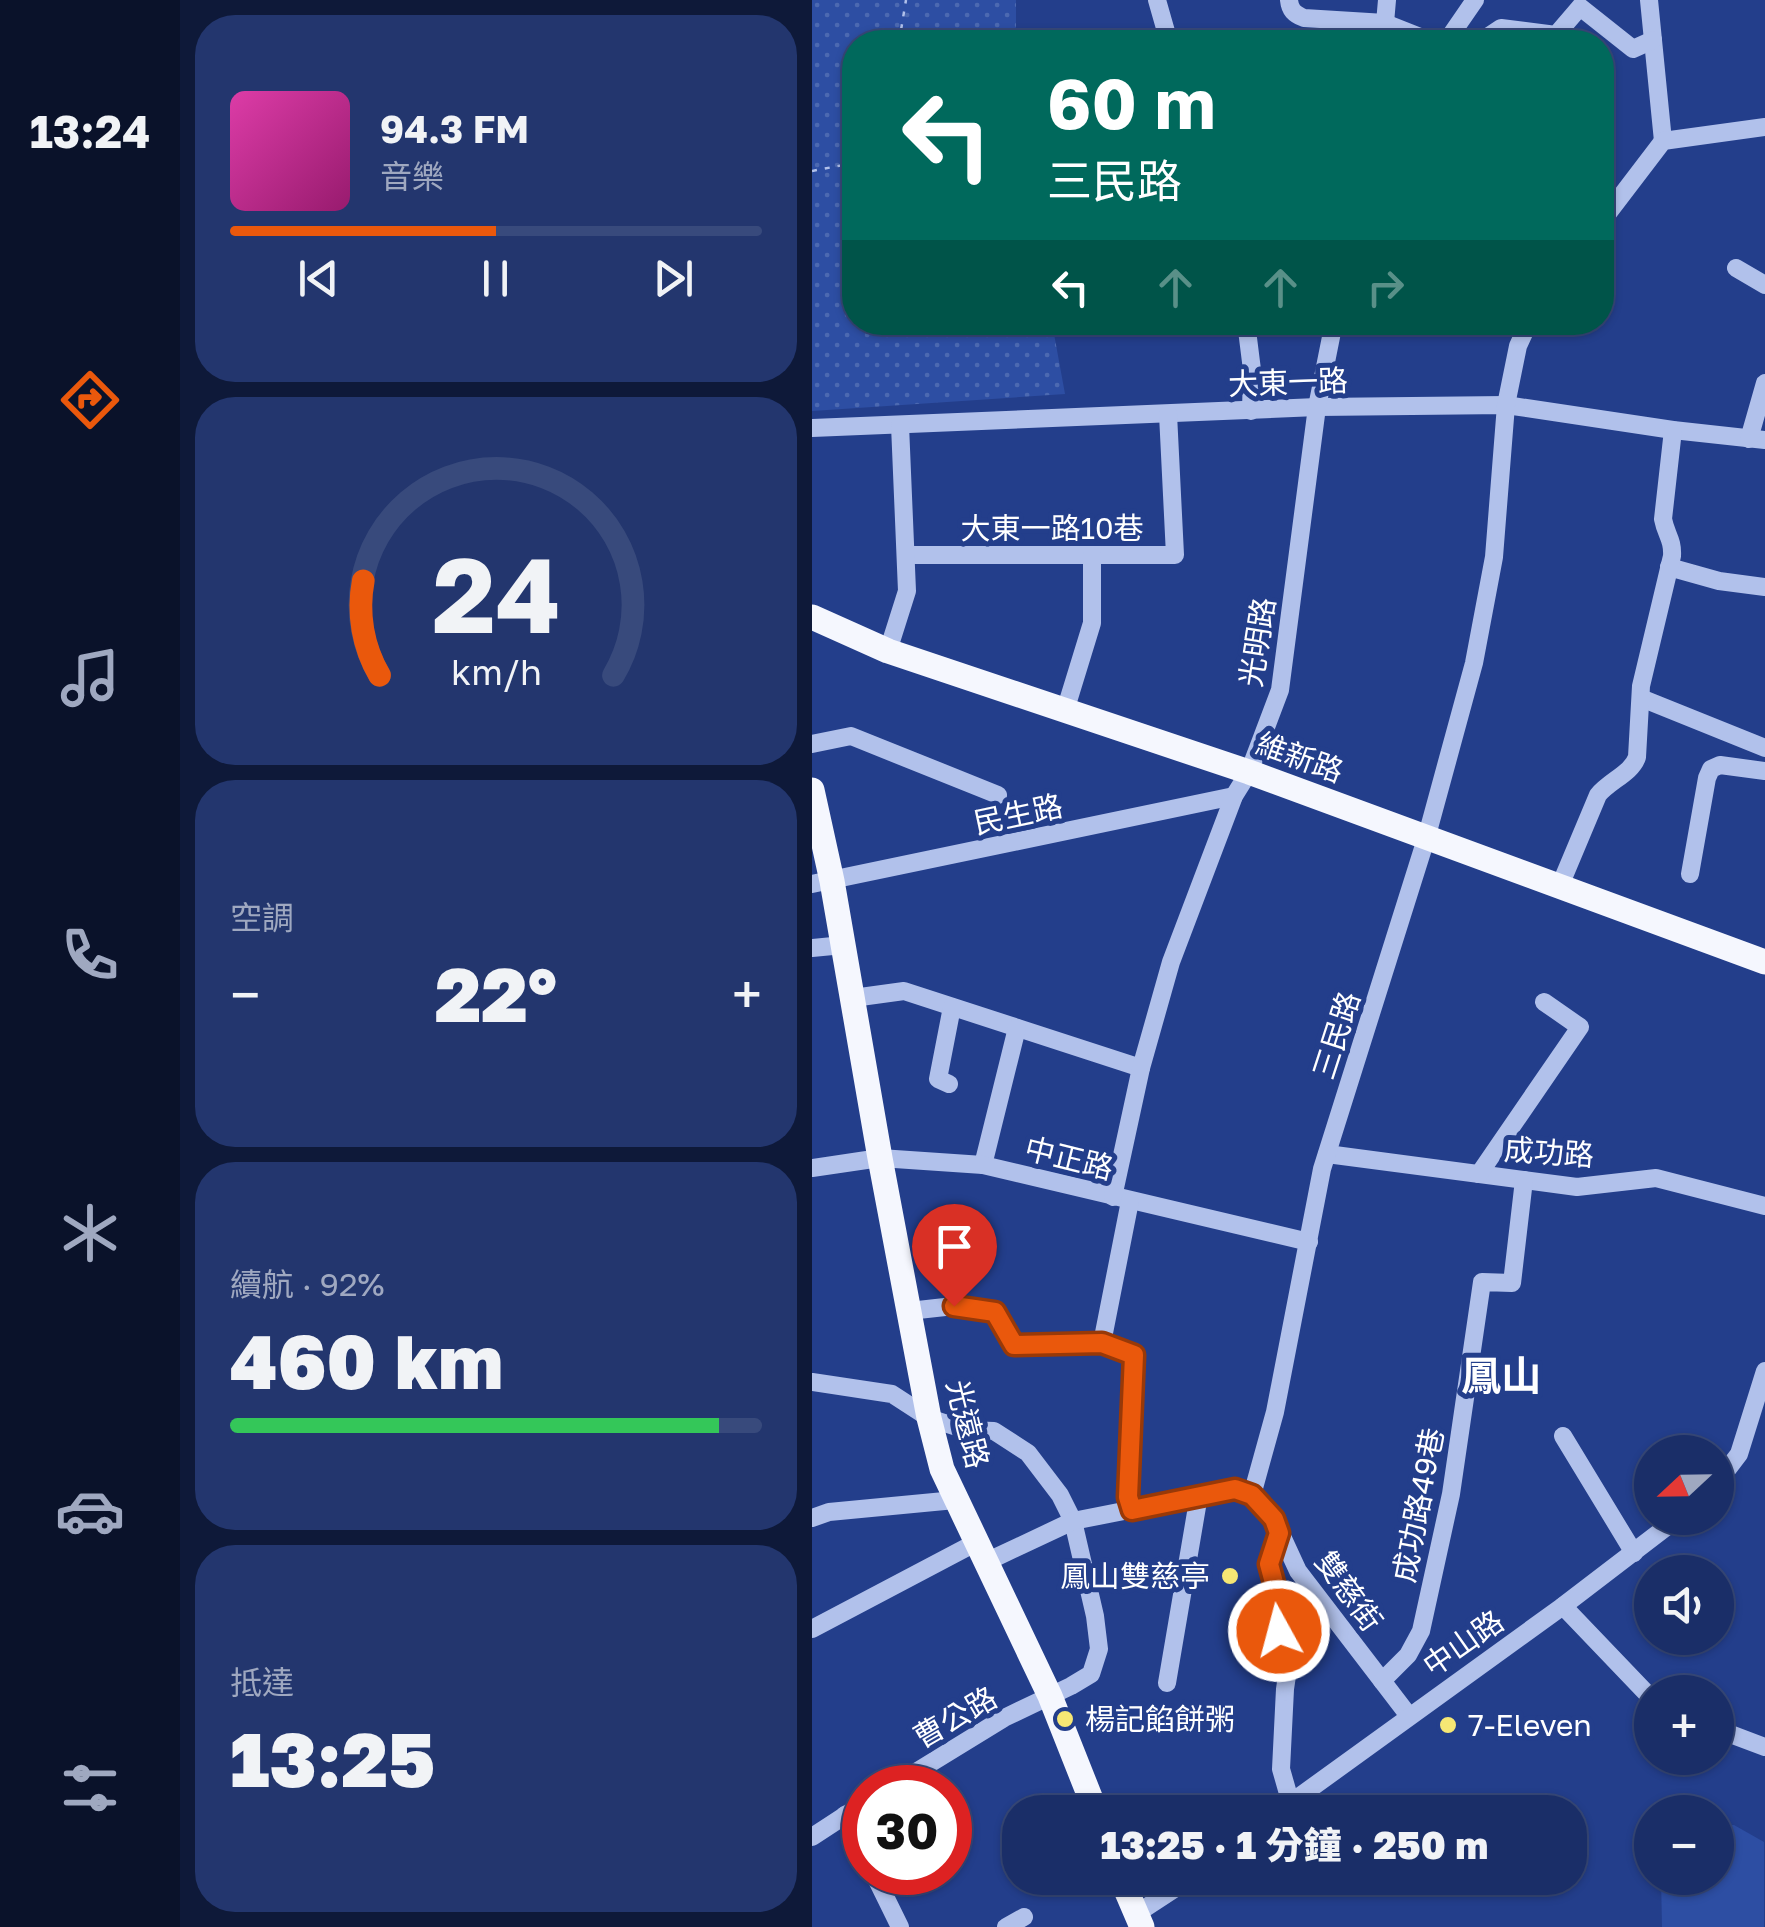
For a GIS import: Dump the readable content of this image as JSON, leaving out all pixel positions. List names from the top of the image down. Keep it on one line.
{"streets":{"main road":["維新路","光遠路"],"street":["大東一路","大東一路10巷","光明路","民生路","三民路","成功路","中正路","成功路49巷","雙慈街","中山路","曹公路"]},"crossings":[["大東一路","大東一路10巷"],["大東一路","光明路"],["大東一路","三民路"],["光明路","維新路"],["光明路","民生路"],["光明路","中正路"],["維新路","三民路"],["民生路","光遠路"],["三民路","成功路"],["三民路","中正路"],["三民路","雙慈街"],["成功路","成功路49巷"],["中正路","光遠路"],["光遠路","曹公路"],["成功路49巷","雙慈街"],["雙慈街","中山路"]],"districts":["鳳山"],"places":["鳳山雙慈亭","楊記餡餅粥","7-Eleven"],"north":"left","page":{"tabs":"13:24","turn":["60 m","三民路"],"song":["94.3 FM","音樂"],"tile":["空調",["續航 · 92%","460 km"],["抵達","13:25"]],"heat":["−","22°","+"],"map_buttons":["+","−"],"limit":"30","trip":"13:25 · 1 分鐘 · 250 m","gauge":["24","km/h"]}}
